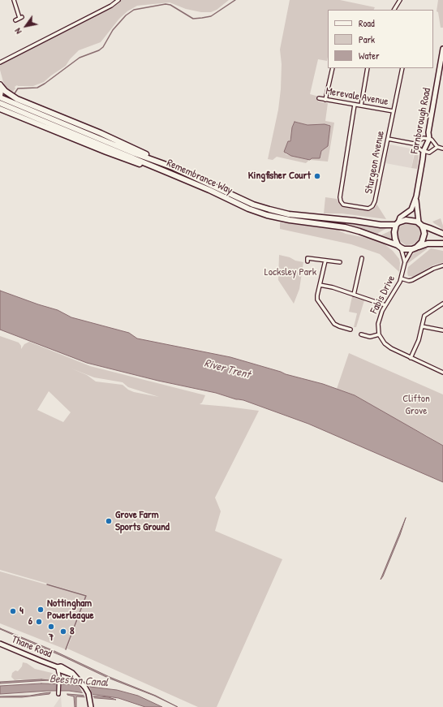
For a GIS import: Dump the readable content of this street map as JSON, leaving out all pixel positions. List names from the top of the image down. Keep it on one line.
{"streets":{"highway":["Remembrance Way"],"street":["Merevale Avenue","Farnborough Road","Sturgeon Avenue","Fabis Drive","Thane Road"]},"crossings":[["Merevale Avenue","Sturgeon Avenue"],["Farnborough Road","Remembrance Way"],["Farnborough Road","Fabis Drive"],["Remembrance Way","Fabis Drive"]],"water":["River Trent","Beeston Canal"],"parks":["Locksley Park","Clifton Grove"],"places":["Kingfisher Court","Grove Farm Sports Ground","Nottingham Powerleague","4","6","7","8"],"legend":["Road","Park","Water"],"north":"bottom left"}
